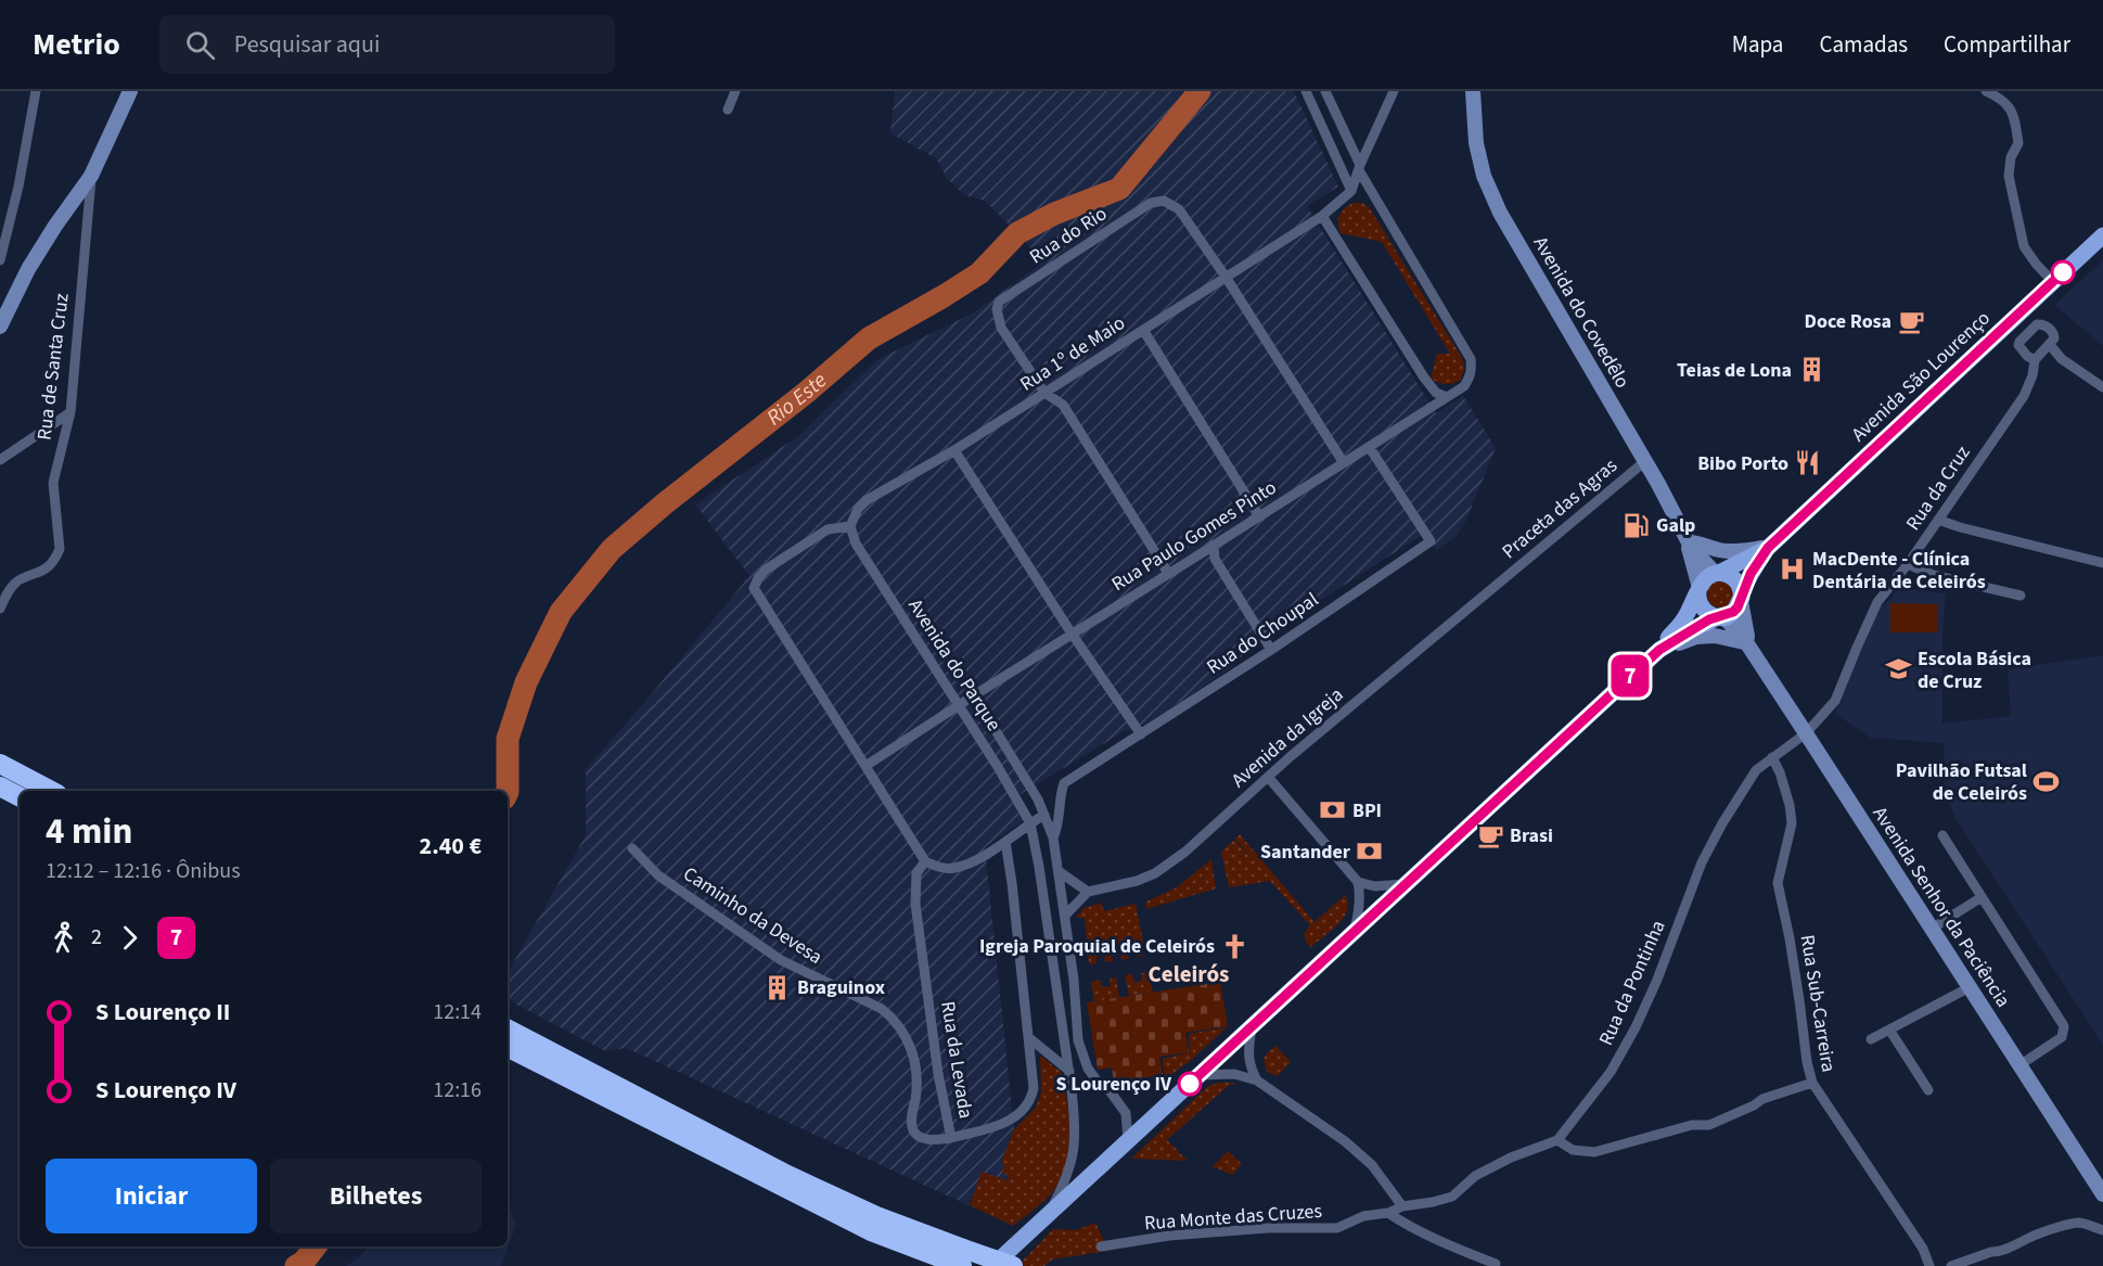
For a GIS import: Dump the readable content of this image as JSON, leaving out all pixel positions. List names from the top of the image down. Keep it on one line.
{"streets":{"main road":["Avenida São Lourenço"],"street":["Rua do Rio","Avenida do Covedêlo","Rua 1º de Maio","Rua de Santa Cruz","Rua da Cruz","Praceta das Agras","Rua Paulo Gomes Pinto","Rua do Choupal","Avenida do Parque","Avenida da Igreja","Avenida Senhor da Paciência","Caminho da Devesa","Rua da Pontinha","Rua Sub-Carreira","Rua da Levada","Rua Monte das Cruzes"]},"crossings":[["Rua do Rio","Rua 1º de Maio"],["Avenida do Covedêlo","Praceta das Agras"],["Rua 1º de Maio","Avenida do Parque"],["Rua da Cruz","Avenida Senhor da Paciência"],["Rua da Cruz","Rua da Pontinha"],["Praceta das Agras","Avenida da Igreja"],["Rua Paulo Gomes Pinto","Rua do Choupal"],["Rua Paulo Gomes Pinto","Avenida do Parque"],["Rua do Choupal","Avenida do Parque"],["Avenida Senhor da Paciência","Rua da Pontinha"],["Caminho da Devesa","Rua da Levada"],["Rua da Pontinha","Rua Sub-Carreira"]],"districts":["Celeirós"],"water":["Rio Este"],"places":{"cafe":["Doce Rosa","Brasi"],"building":["Teias de Lona","Braguinox"],"restaurant":["Bibo Porto"],"fuel station":["Galp"],"hospital":["MacDente - Clínica Dentária de Celeirós"],"school or university":["Escola Básica de Cruz"],"sports":["Pavilhão Futsal de Celeirós"],"bank":["BPI","Santander"],"church":["Igreja Paroquial de Celeirós"],"other":["S Lourenço IV"]},"lines":["bus line 7"],"page":{"header":"Metrio","search":"Pesquisar aqui","nav":["Mapa","Camadas","Compartilhar"],"on_map":"7","heading":["4 min","12:12 – 12:16 · Ônibus","2.40 €"],"legs":["2","7"],"list":[{"name":"S Lourenço II","value":"12:14"},{"name":"S Lourenço IV","value":"12:16"}],"buttons":["Iniciar","Bilhetes"]}}
